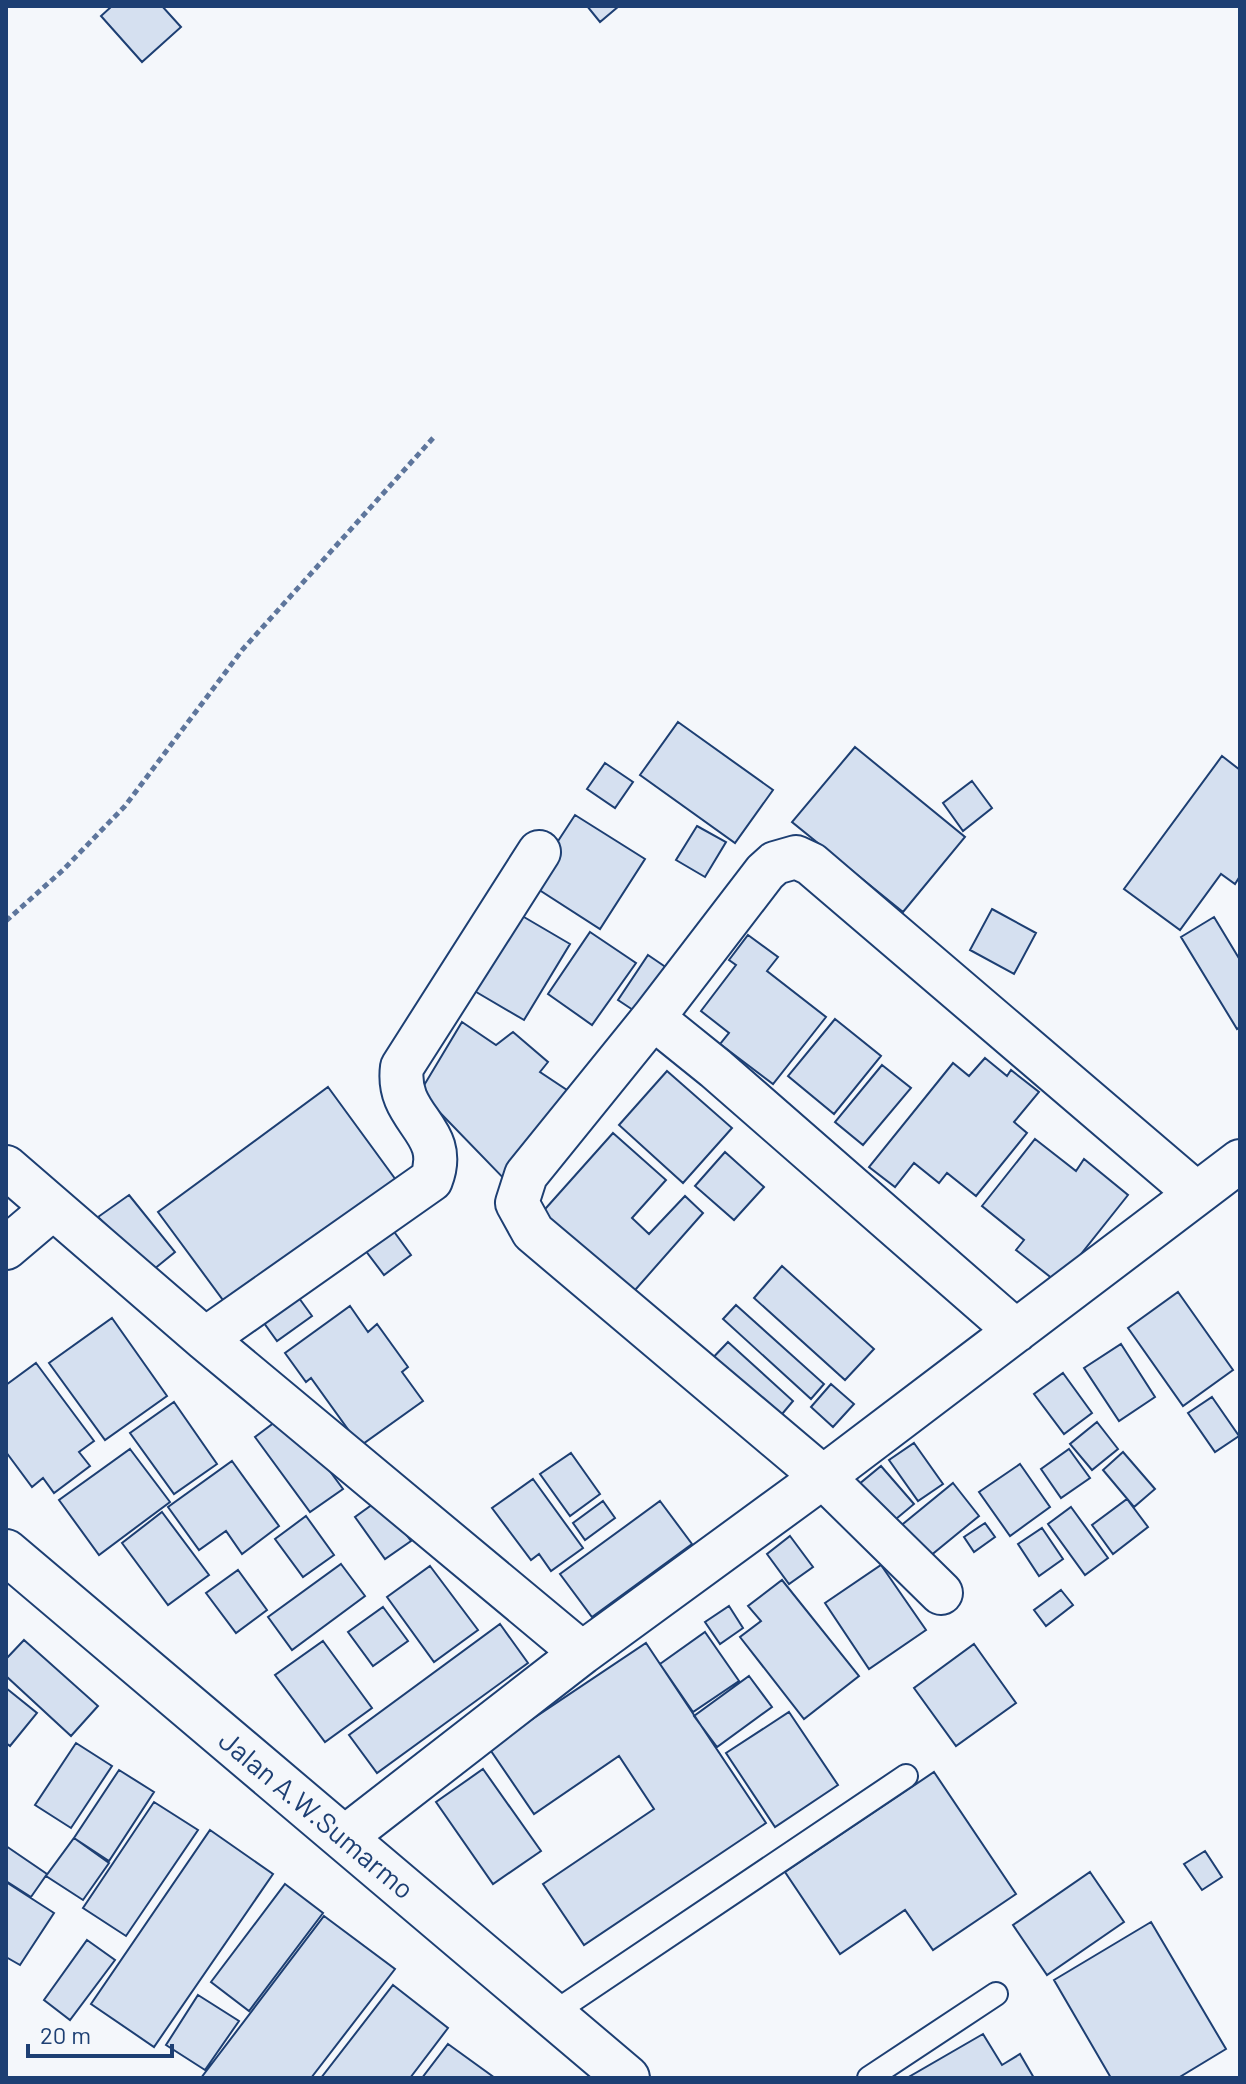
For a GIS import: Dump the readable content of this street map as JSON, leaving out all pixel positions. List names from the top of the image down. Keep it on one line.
{"streets":{"main road":["Jalan A.W.Sumarmo"]},"scale_bar":"20 m"}
